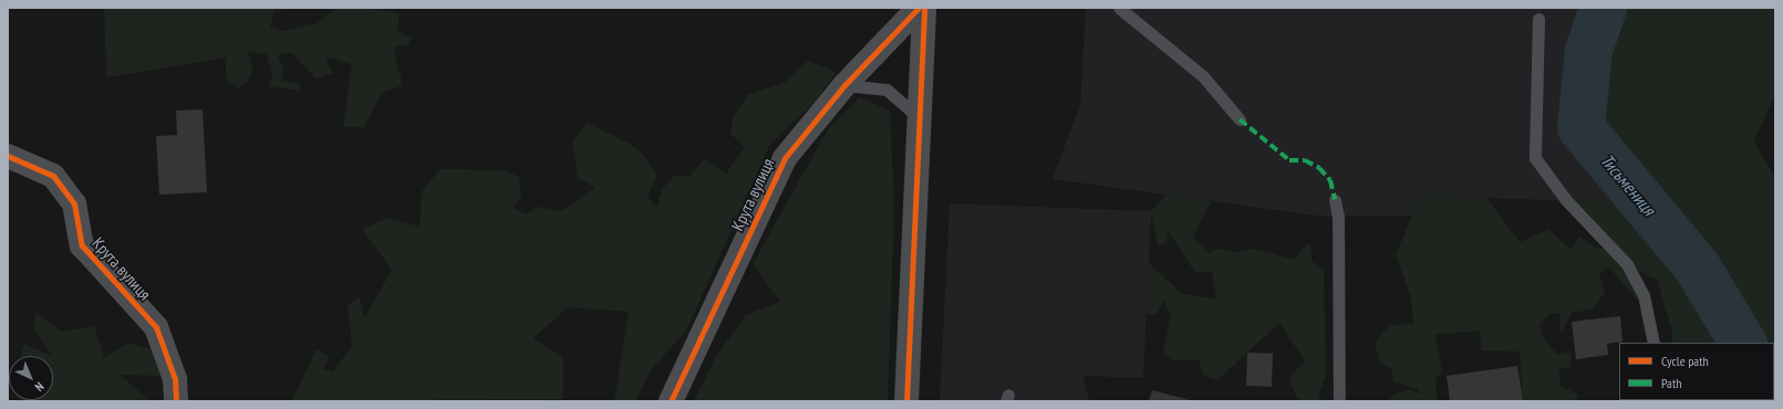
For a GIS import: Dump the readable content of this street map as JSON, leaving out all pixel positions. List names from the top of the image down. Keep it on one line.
{"streets":{"street":["Крута вулиця"]},"water":["Тисьмениця"],"legend":["Cycle path","Path"],"north":"bottom right"}
